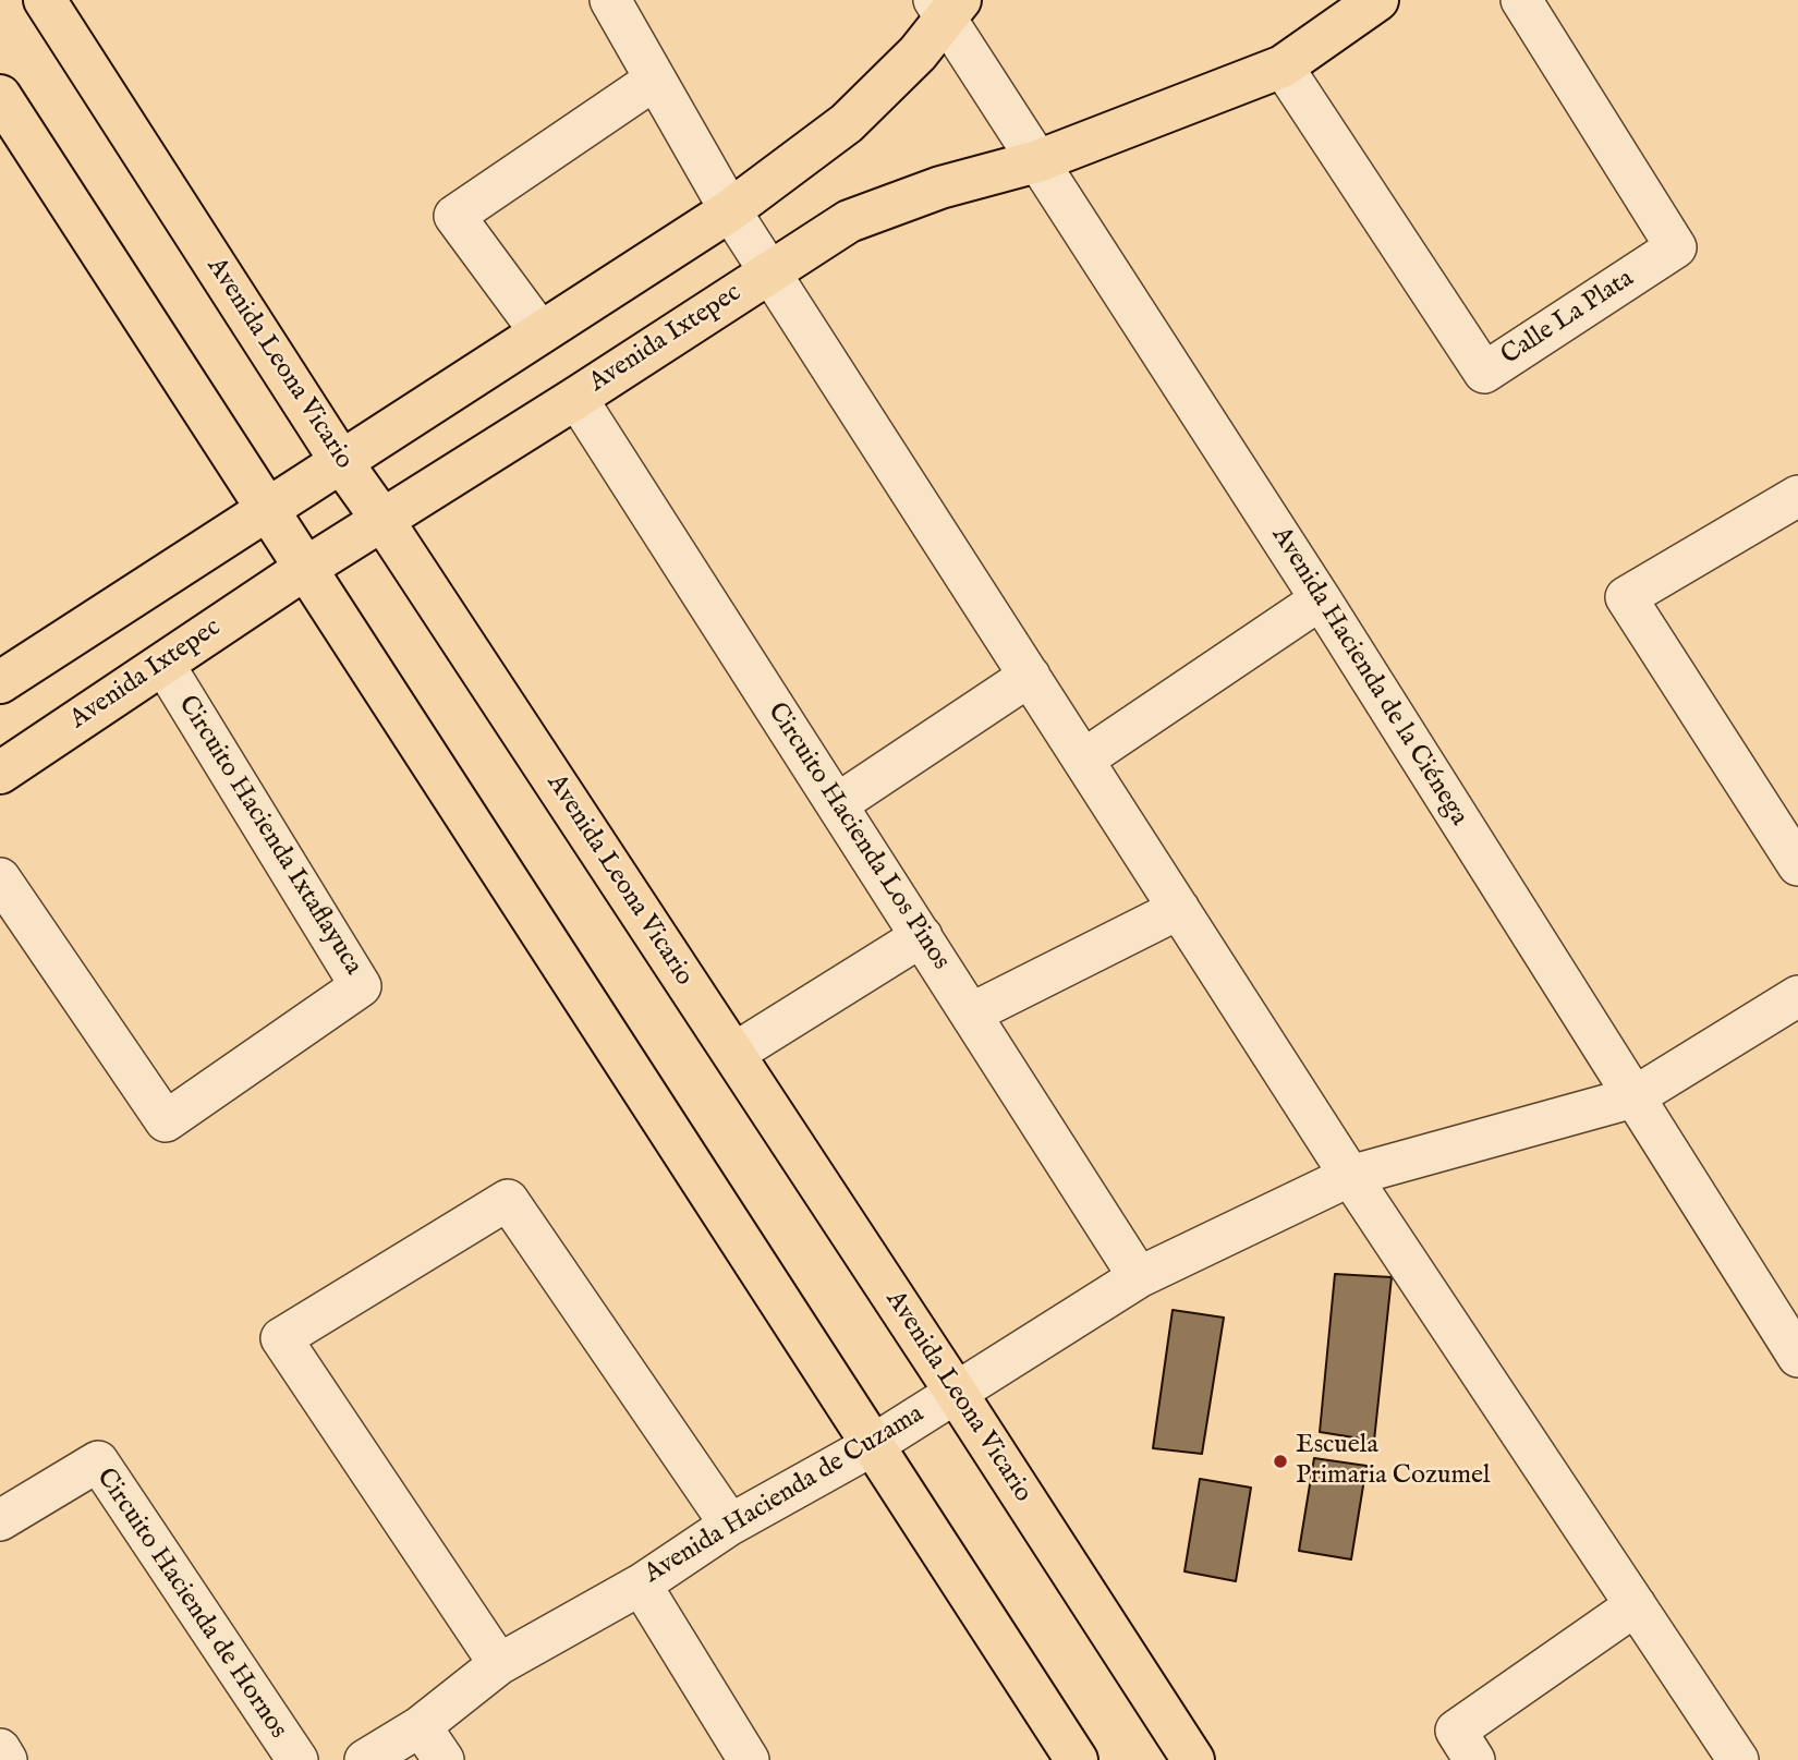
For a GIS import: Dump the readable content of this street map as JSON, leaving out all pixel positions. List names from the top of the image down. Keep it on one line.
{"streets":{"main road":["Avenida Ixtepec","Avenida Leona Vicario"],"street":["Calle La Plata","Avenida Hacienda de la Ciénega","Circuito Hacienda Ixtaflayuca","Circuito Hacienda Los Pinos","Avenida Hacienda de Cuzama","Circuito Hacienda de Hornos"]},"crossings":[["Calle La Plata","Avenida Ixtepec"],["Avenida Ixtepec","Avenida Leona Vicario"],["Avenida Ixtepec","Avenida Hacienda de la Ciénega"],["Avenida Ixtepec","Circuito Hacienda Ixtaflayuca"],["Avenida Ixtepec","Circuito Hacienda Los Pinos"],["Avenida Leona Vicario","Avenida Hacienda de Cuzama"],["Avenida Hacienda de la Ciénega","Avenida Hacienda de Cuzama"],["Circuito Hacienda Los Pinos","Avenida Hacienda de Cuzama"]],"places":["Escuela Primaria Cozumel"]}
